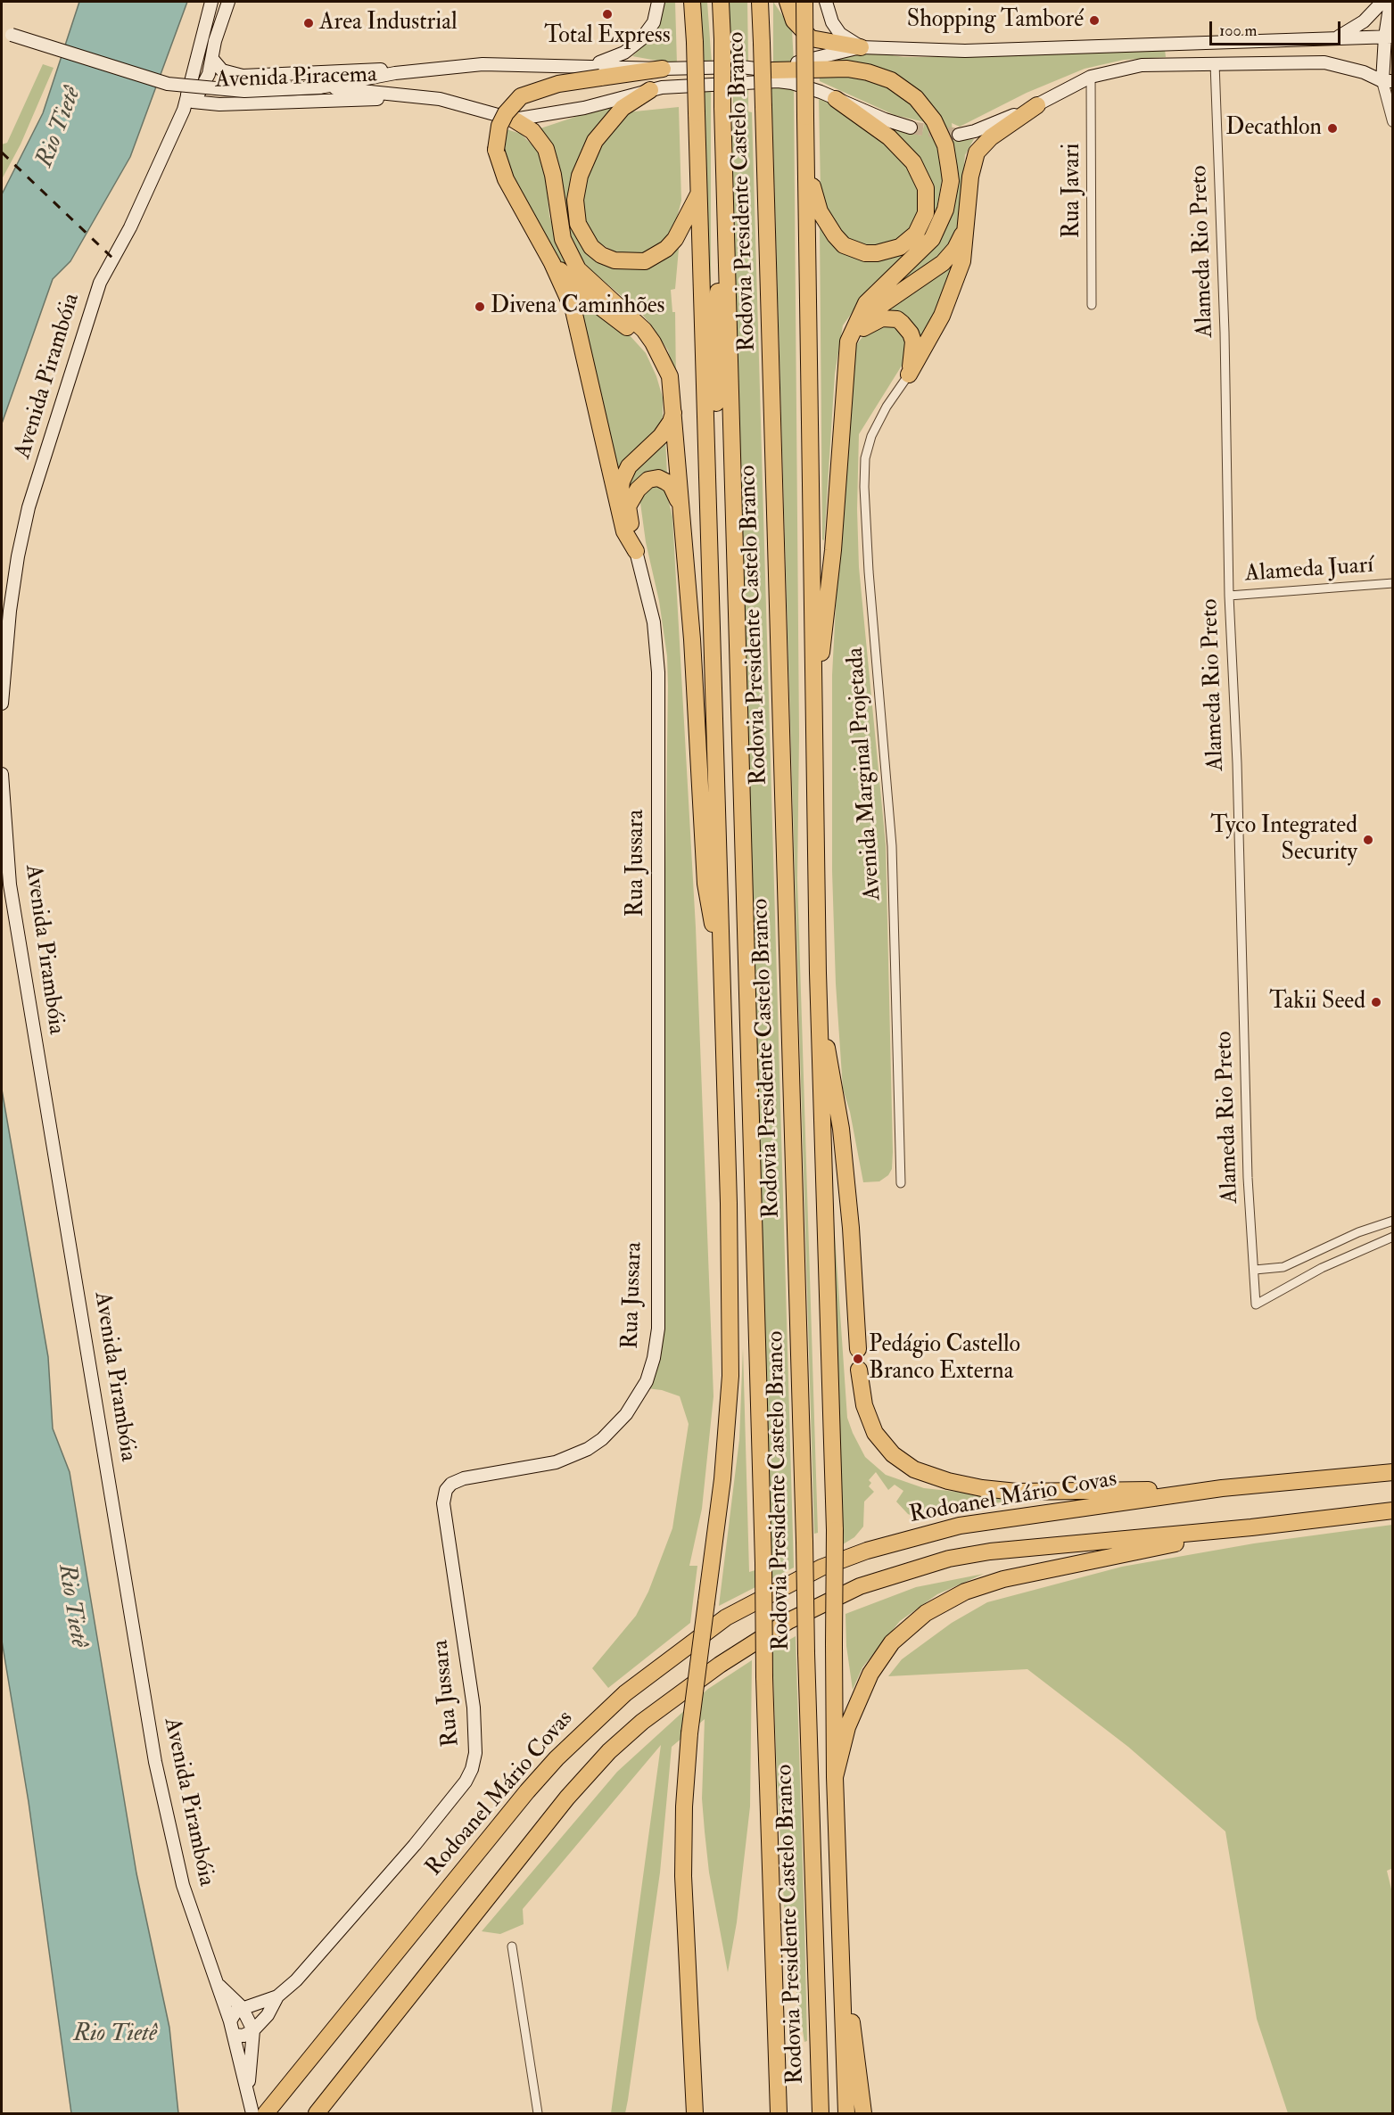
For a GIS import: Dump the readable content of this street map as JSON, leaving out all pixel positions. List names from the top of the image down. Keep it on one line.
{"streets":{"highway":["Rodovia Presidente Castelo Branco","Rodoanel Mário Covas"],"main road":["Avenida Piracema","Avenida Pirambóia","Rua Jussara"],"street":["Rua Javari","Alameda Rio Preto","Alameda Juarí","Avenida Marginal Projetada"]},"crossings":[["Avenida Piracema","Avenida Pirambóia"],["Alameda Rio Preto","Alameda Juarí"],["Avenida Pirambóia","Rua Jussara"]],"water":["Rio Tietê"],"places":["Total Express","Shopping Tamboré","Area Industrial","Decathlon","Divena Caminhões","Tyco Integrated Security","Takii Seed","Pedágio Castello Branco Externa"],"scale_bar":"100 m"}
